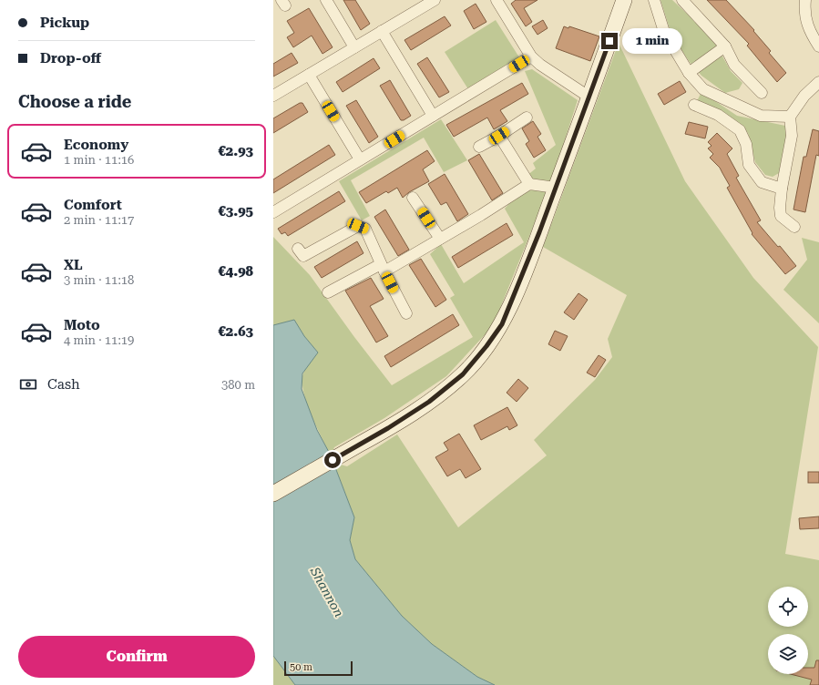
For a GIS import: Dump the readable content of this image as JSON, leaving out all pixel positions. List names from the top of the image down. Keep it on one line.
{"water":["Shannon"],"scale_bar":"50 m","page":{"banner":["Pickup","Drop-off"],"bubble":"1 min","heading":"Choose a ride","list":[{"name":"Economy","note":"1 min · 11:16","value":"€2.93"},{"name":"Comfort","note":"2 min · 11:17","value":"€3.95"},{"name":"XL","note":"3 min · 11:18","value":"€4.98"},{"name":"Moto","note":"4 min · 11:19","value":"€2.63"}],"pay":["Cash","380 m"],"buttons":"Confirm","scale":"50 m"}}
